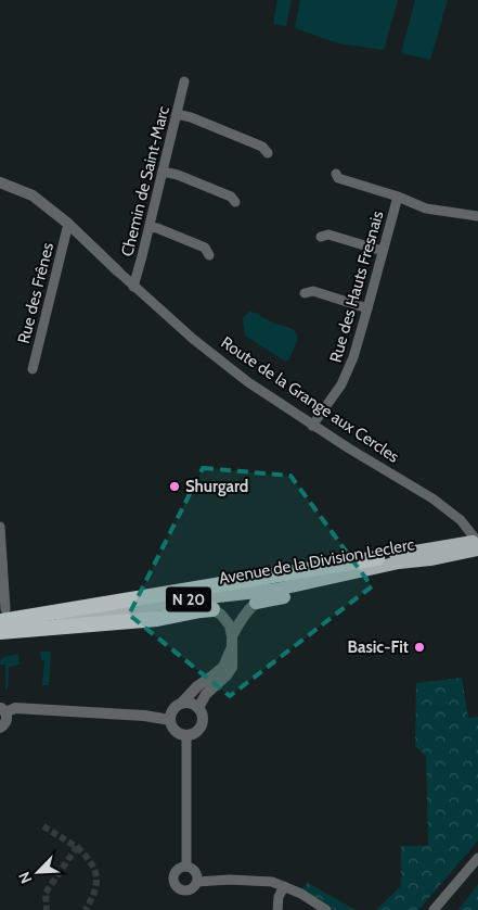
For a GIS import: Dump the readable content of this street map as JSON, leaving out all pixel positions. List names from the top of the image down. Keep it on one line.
{"streets":{"highway":["Avenue de la Division Leclerc","N 20"],"street":["Chemin de Saint-Marc","Rue des Hauts Fresnais","Rue des Frênes","Route de la Grange aux Cercles"]},"crossings":[["Chemin de Saint-Marc","Route de la Grange aux Cercles"],["Rue des Hauts Fresnais","Route de la Grange aux Cercles"],["Rue des Frênes","Route de la Grange aux Cercles"],["Route de la Grange aux Cercles","Avenue de la Division Leclerc"]],"places":["Shurgard","Basic-Fit"],"north":"bottom left"}
